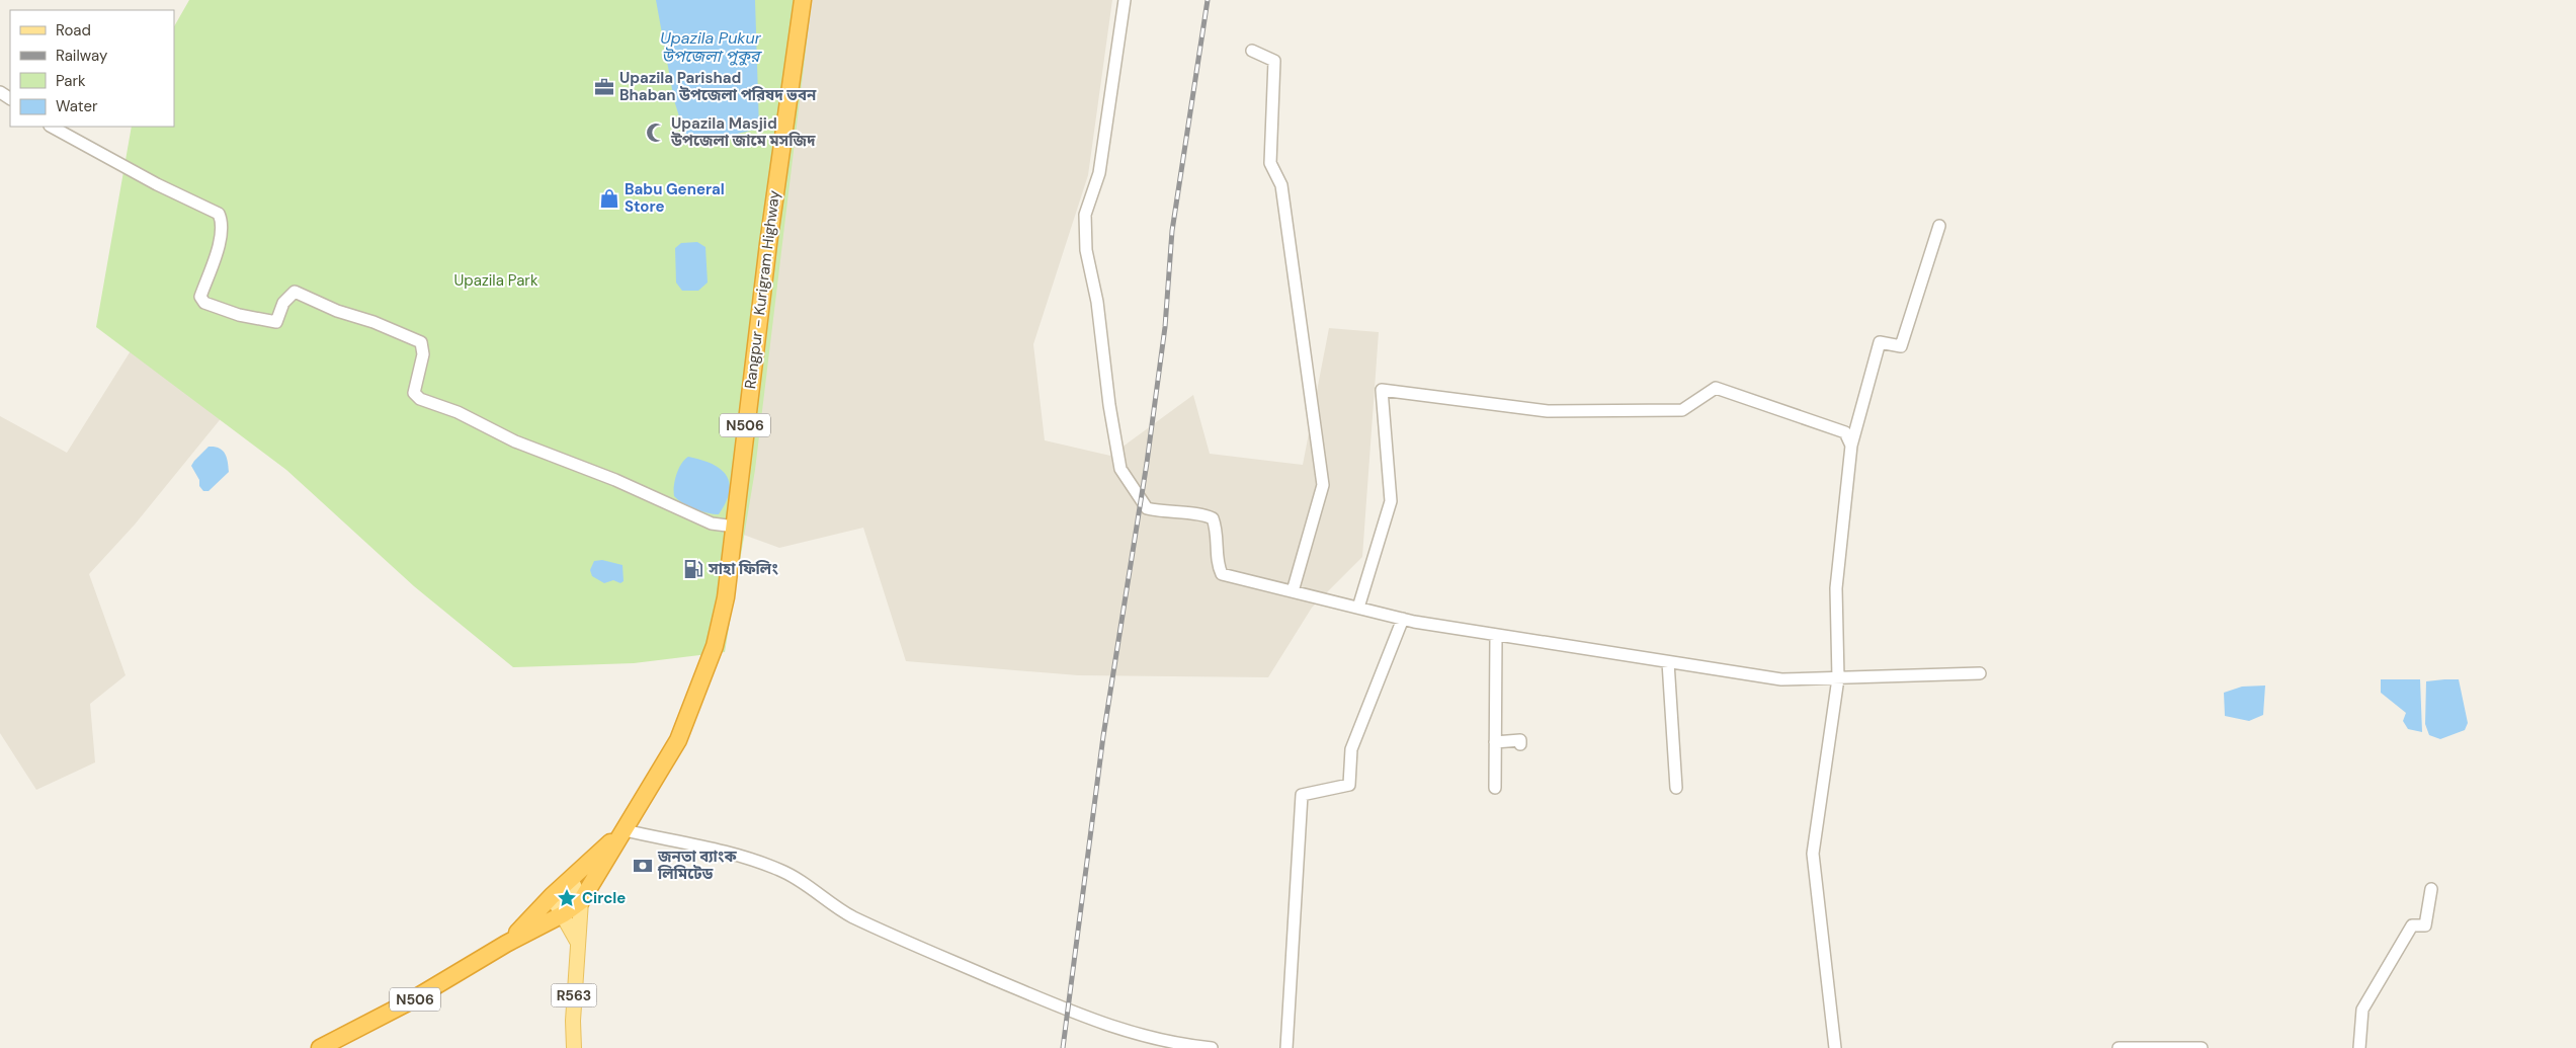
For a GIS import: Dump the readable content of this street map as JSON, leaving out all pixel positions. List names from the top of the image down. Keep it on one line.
{"streets":{"highway":["Rangpur - Kurigram Highway","N506"],"main road":["R563"]},"crossings":[["Rangpur - Kurigram Highway","N506"],["N506","R563"]],"water":["Upazila Pukur উপজেলা পুকুর"],"parks":["Upazila Park"],"places":{"office":["Upazila Parishad Bhaban উপজেলা পরিষদ ভবন"],"mosque":["Upazila Masjid উপজেলা জামে মসজিদ"],"shop":["Babu General Store"],"fuel station":["সাহা ফিলিং"],"bank":["জনতা ব্যাংক লিমিটেড"],"place":["Circle"]},"legend":["Road","Railway","Park","Water"]}
